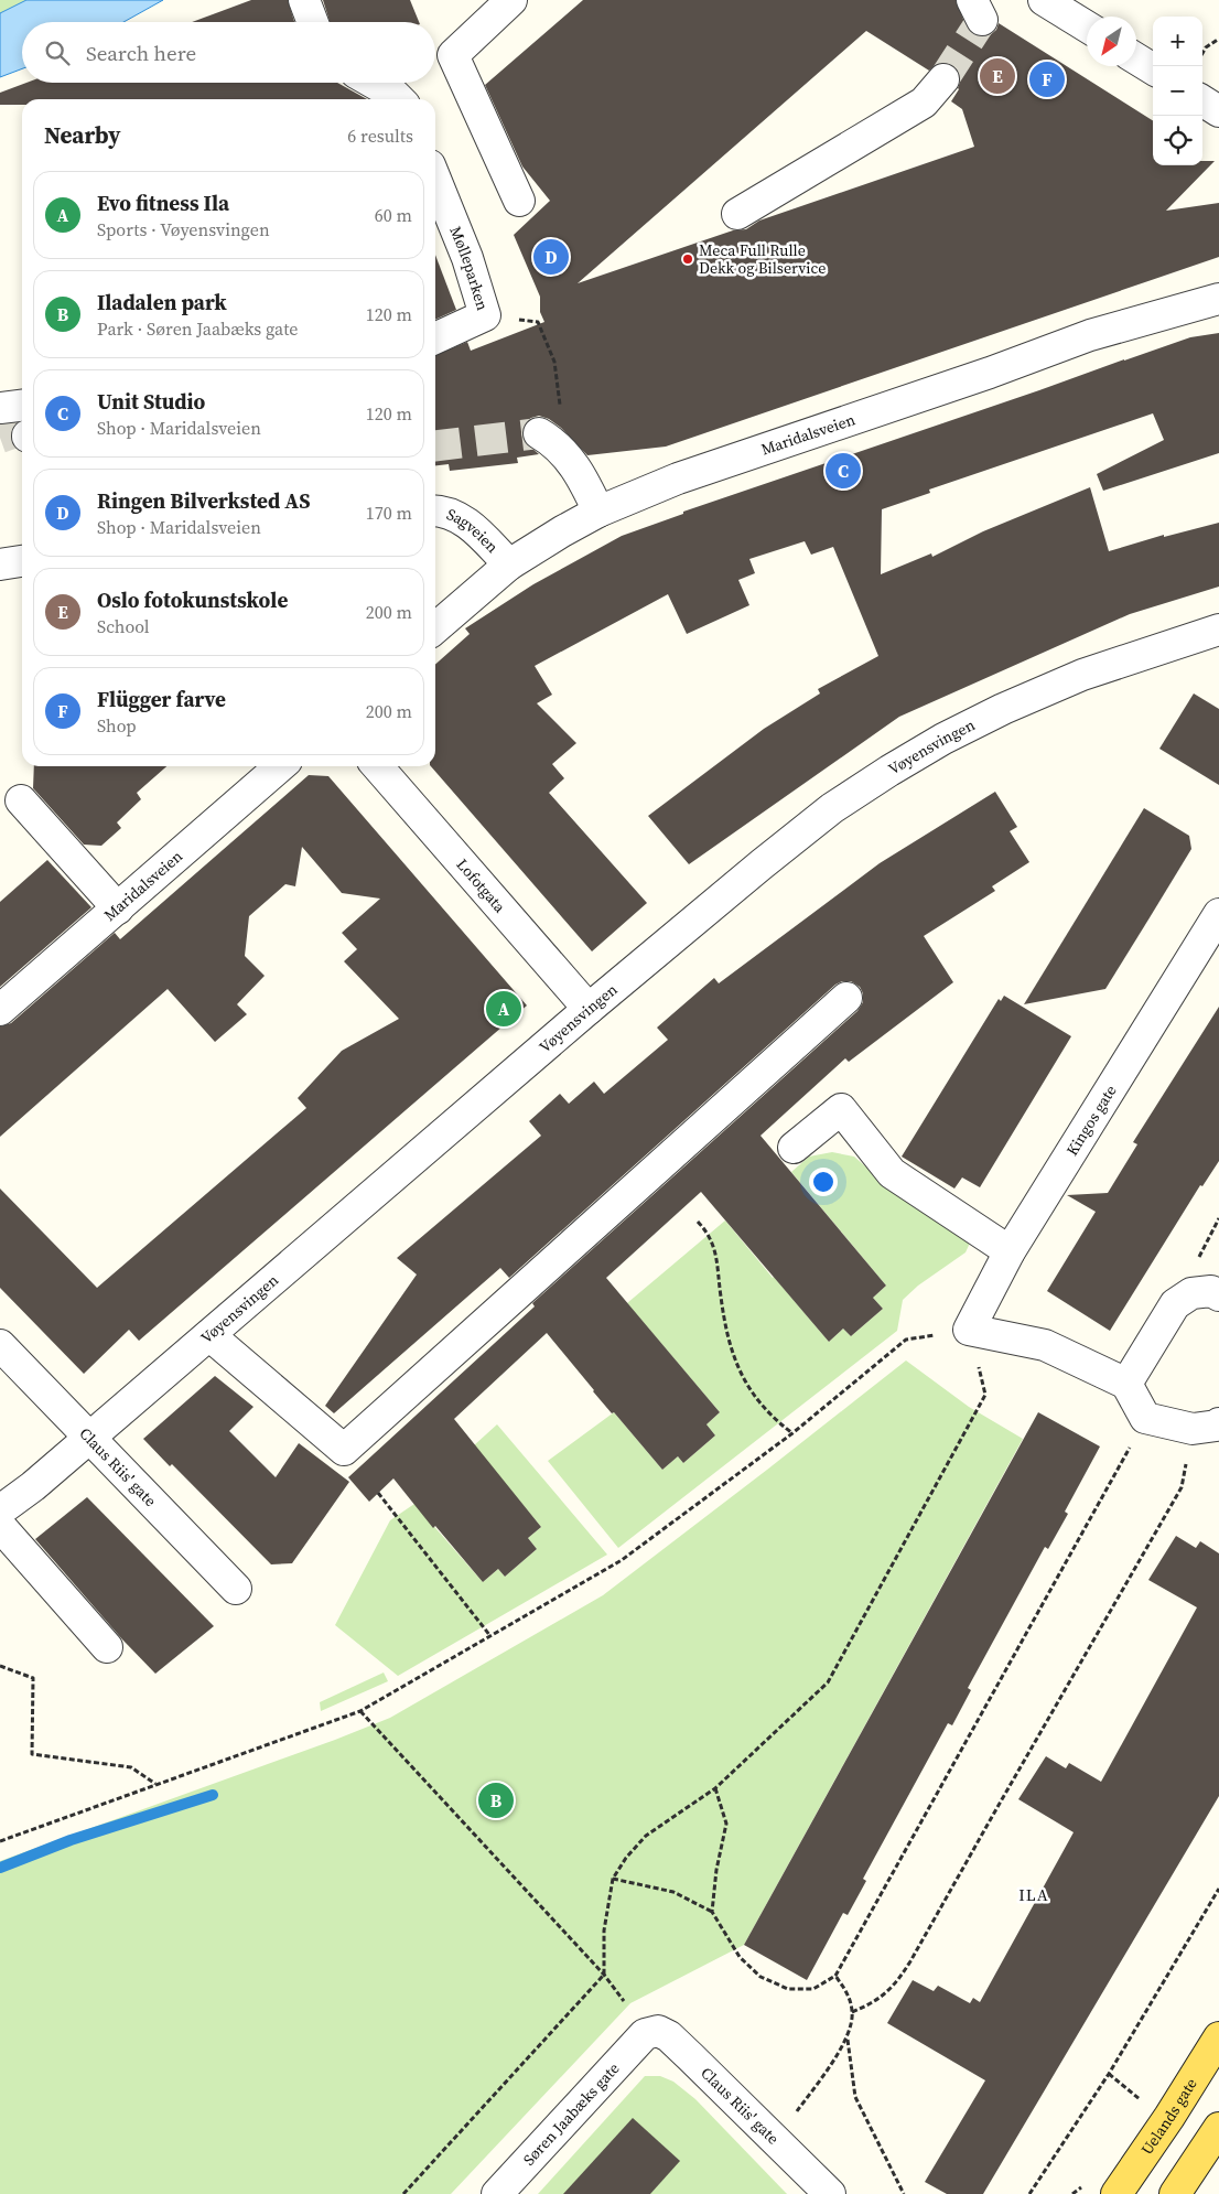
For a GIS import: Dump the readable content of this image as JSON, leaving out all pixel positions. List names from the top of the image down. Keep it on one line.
{"streets":{"main road":["Uelands gate"],"street":["Mølleparken","Maridalsveien","Sagveien","Vøyensvingen","Lofotgata","Kingos gate","Claus Riis' gate","Søren Jaabæks gate"]},"crossings":[["Maridalsveien","Sagveien"],["Vøyensvingen","Lofotgata"],["Vøyensvingen","Claus Riis' gate"],["Claus Riis' gate","Søren Jaabæks gate"]],"districts":["ILA"],"places":["Meca Full Rulle Dekk og Bilservice"],"north":"bottom left","page":{"map_buttons":["+","−"],"search":"Search here","pins":["E","F","D","C","A","B"],"heading":["Nearby","6 results"],"list":[{"mark":"A","name":"Evo fitness Ila","note":"Sports · Vøyensvingen","value":"60 m"},{"mark":"B","name":"Iladalen park","note":"Park · Søren Jaabæks gate","value":"120 m"},{"mark":"C","name":"Unit Studio","note":"Shop · Maridalsveien","value":"120 m"},{"mark":"D","name":"Ringen Bilverksted AS","note":"Shop · Maridalsveien","value":"170 m"},{"mark":"E","name":"Oslo fotokunstskole","note":"School","value":"200 m"},{"mark":"F","name":"Flügger farve","note":"Shop","value":"200 m"}]}}
